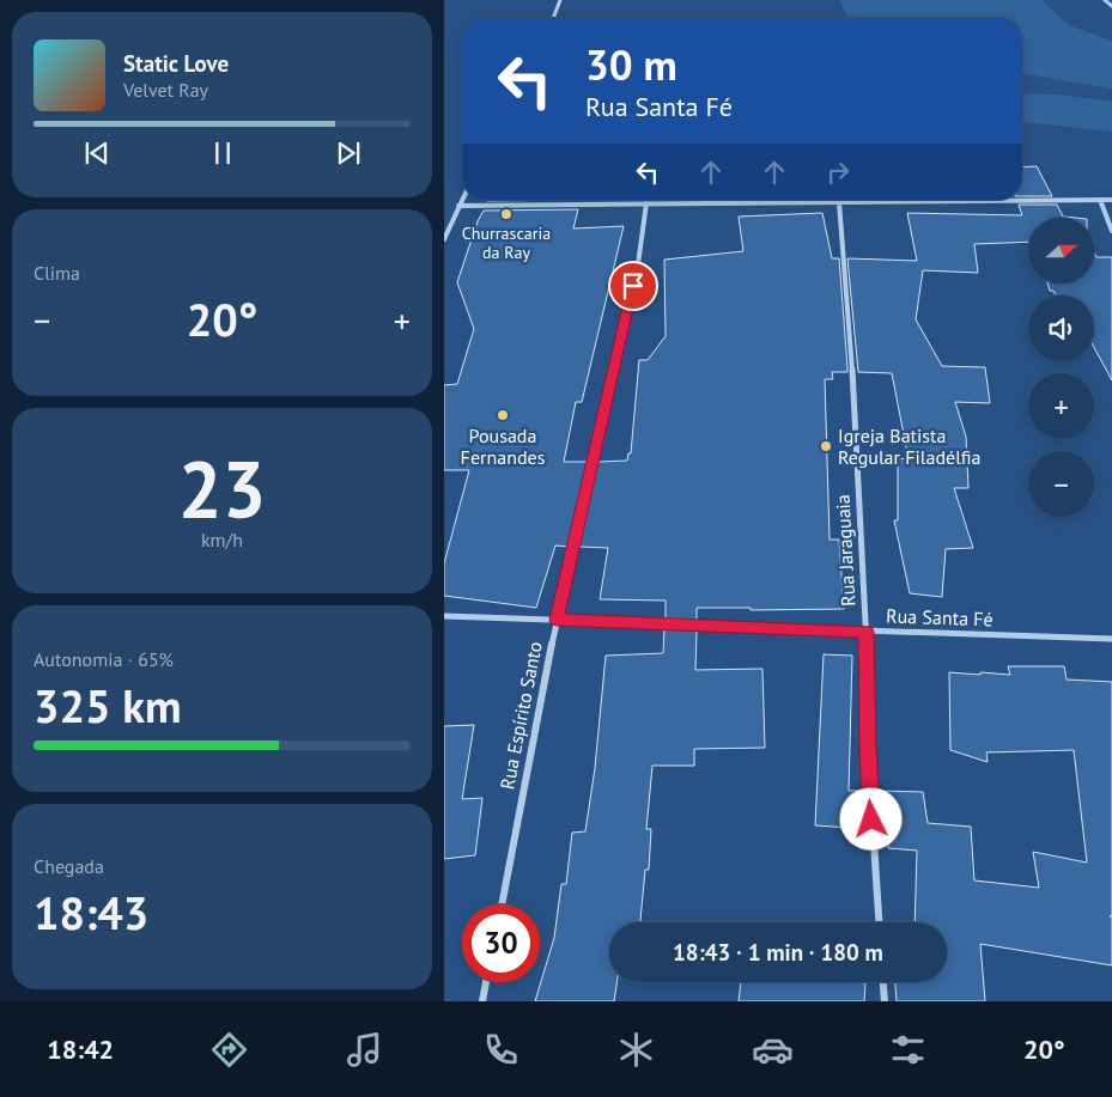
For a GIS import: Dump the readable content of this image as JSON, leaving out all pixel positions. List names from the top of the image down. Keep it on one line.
{"streets":{"street":["Rua Jaraguaia","Rua Santa Fé","Rua Espírito Santo"]},"crossings":[["Rua Jaraguaia","Rua Santa Fé"],["Rua Santa Fé","Rua Espírito Santo"]],"places":["Churrascaria da Ray","Pousada Fernandes","Igreja Batista Regular Filadélfia"],"north":"right","page":{"turn":["30 m","Rua Santa Fé"],"song":["Static Love","Velvet Ray"],"tile":["Clima",["23","km/h"],["Autonomia · 65%","325 km"],["Chegada","18:43"]],"map_buttons":["+","−"],"heat":["−","20°","+"],"limit":"30","trip":"18:43 · 1 min · 180 m","tabs":["18:42","20°"]}}
